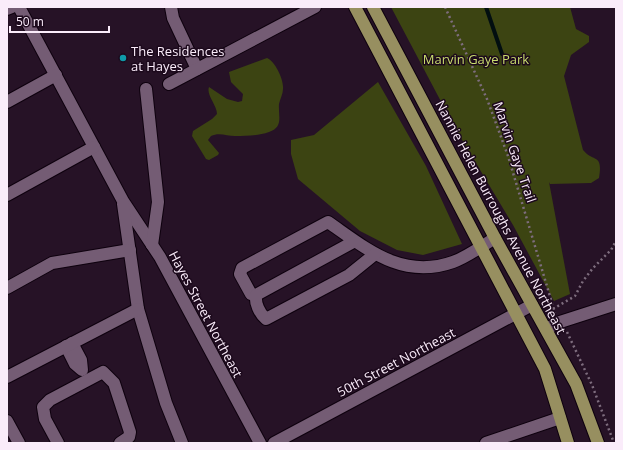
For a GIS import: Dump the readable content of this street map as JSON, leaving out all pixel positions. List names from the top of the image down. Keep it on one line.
{"streets":{"main road":["Nannie Helen Burroughs Avenue Northeast"],"street":["Hayes Street Northeast","50th Street Northeast"],"path":["Marvin Gaye Trail"]},"crossings":[["Nannie Helen Burroughs Avenue Northeast","50th Street Northeast"]],"parks":["Marvin Gaye Park"],"places":["The Residences at Hayes"],"scale_bar":"50 m"}
